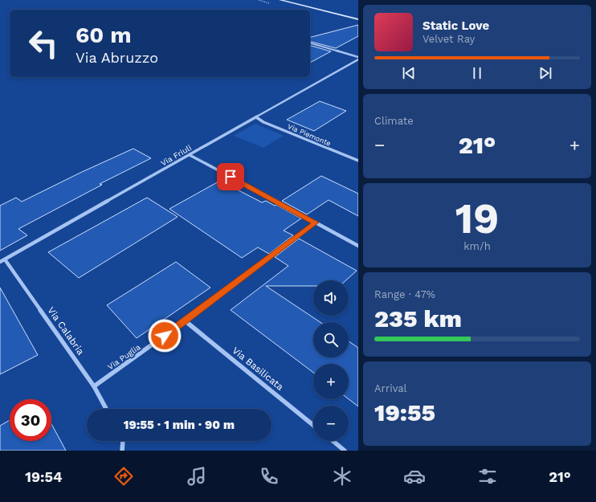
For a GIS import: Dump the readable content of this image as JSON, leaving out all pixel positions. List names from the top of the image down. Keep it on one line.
{"streets":{"street":["Via Piemonte","Via Friuli","Via Calabria","Via Puglia","Via Basilicata"]},"crossings":[["Via Piemonte","Via Friuli"],["Via Friuli","Via Calabria"],["Via Calabria","Via Puglia"],["Via Puglia","Via Basilicata"]],"page":{"turn":["60 m","Via Abruzzo"],"song":["Static Love","Velvet Ray"],"tile":["Climate",["19","km/h"],["Range · 47%","235 km"],["Arrival","19:55"]],"heat":["−","21°","+"],"map_buttons":["+","−"],"limit":"30","trip":"19:55 · 1 min · 90 m","tabs":["19:54","21°"]}}
